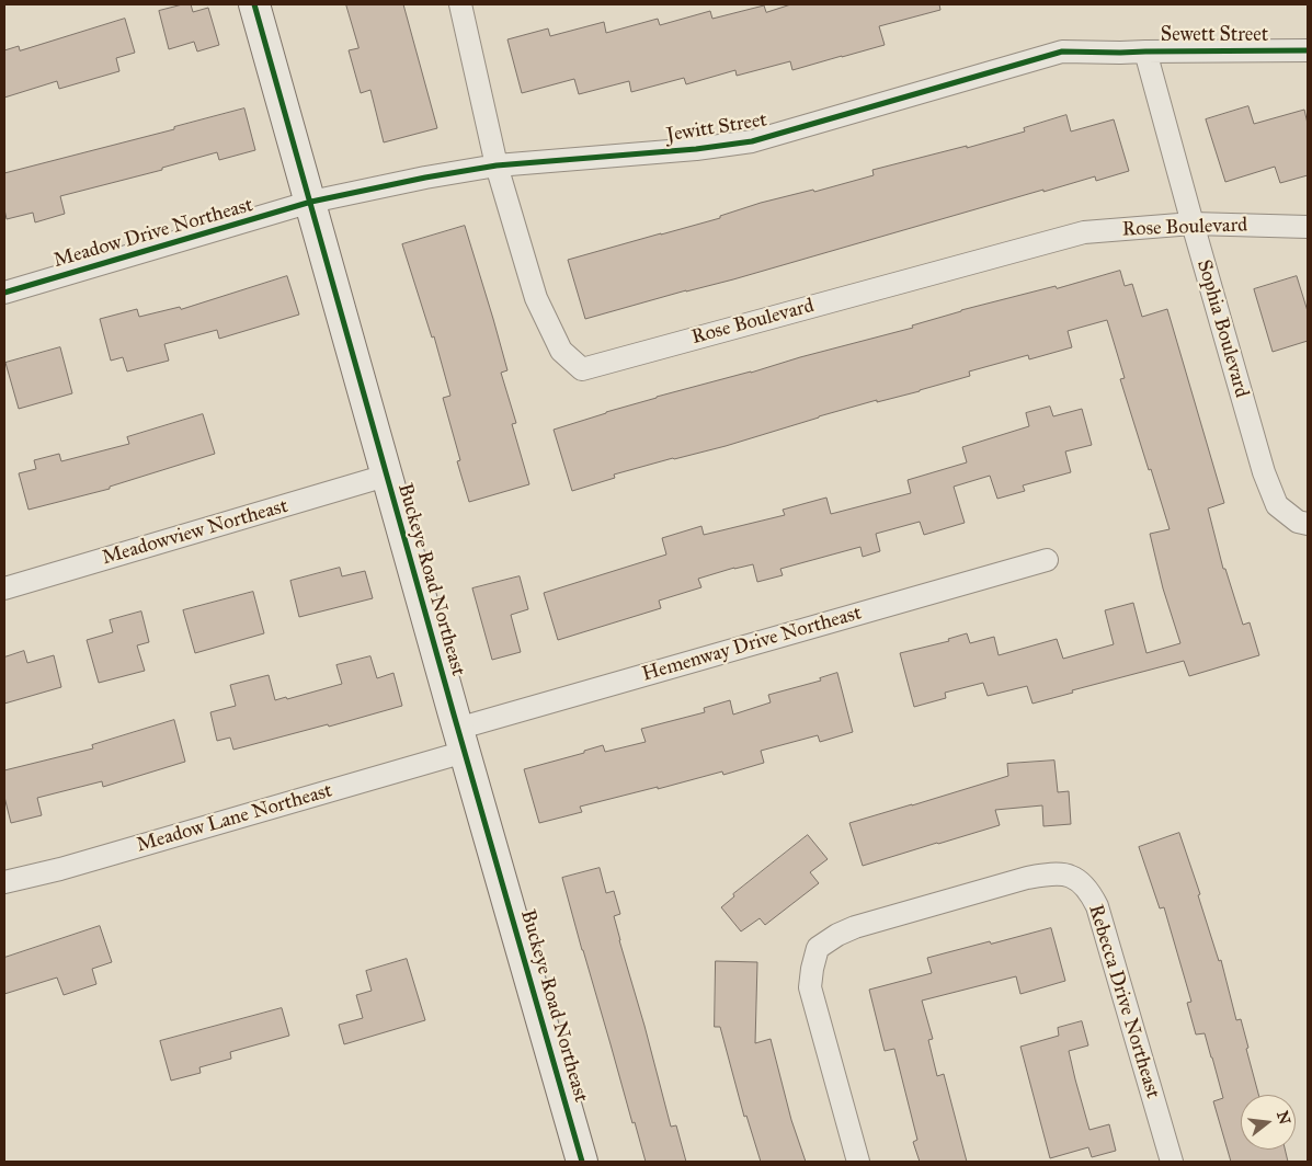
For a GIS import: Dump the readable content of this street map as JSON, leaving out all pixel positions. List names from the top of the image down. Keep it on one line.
{"streets":{"street":["Sewett Street","Jewitt Street","Rose Boulevard","Meadow Drive Northeast","Sophia Boulevard","Meadowview Northeast","Buckeye Road Northeast","Hemenway Drive Northeast","Meadow Lane Northeast","Rebecca Drive Northeast"]},"crossings":[["Sewett Street","Jewitt Street"],["Sewett Street","Sophia Boulevard"],["Jewitt Street","Rose Boulevard"],["Jewitt Street","Meadow Drive Northeast"],["Jewitt Street","Buckeye Road Northeast"],["Rose Boulevard","Sophia Boulevard"],["Meadow Drive Northeast","Buckeye Road Northeast"],["Meadowview Northeast","Buckeye Road Northeast"],["Buckeye Road Northeast","Hemenway Drive Northeast"],["Buckeye Road Northeast","Meadow Lane Northeast"],["Hemenway Drive Northeast","Meadow Lane Northeast"]],"north":"right"}
